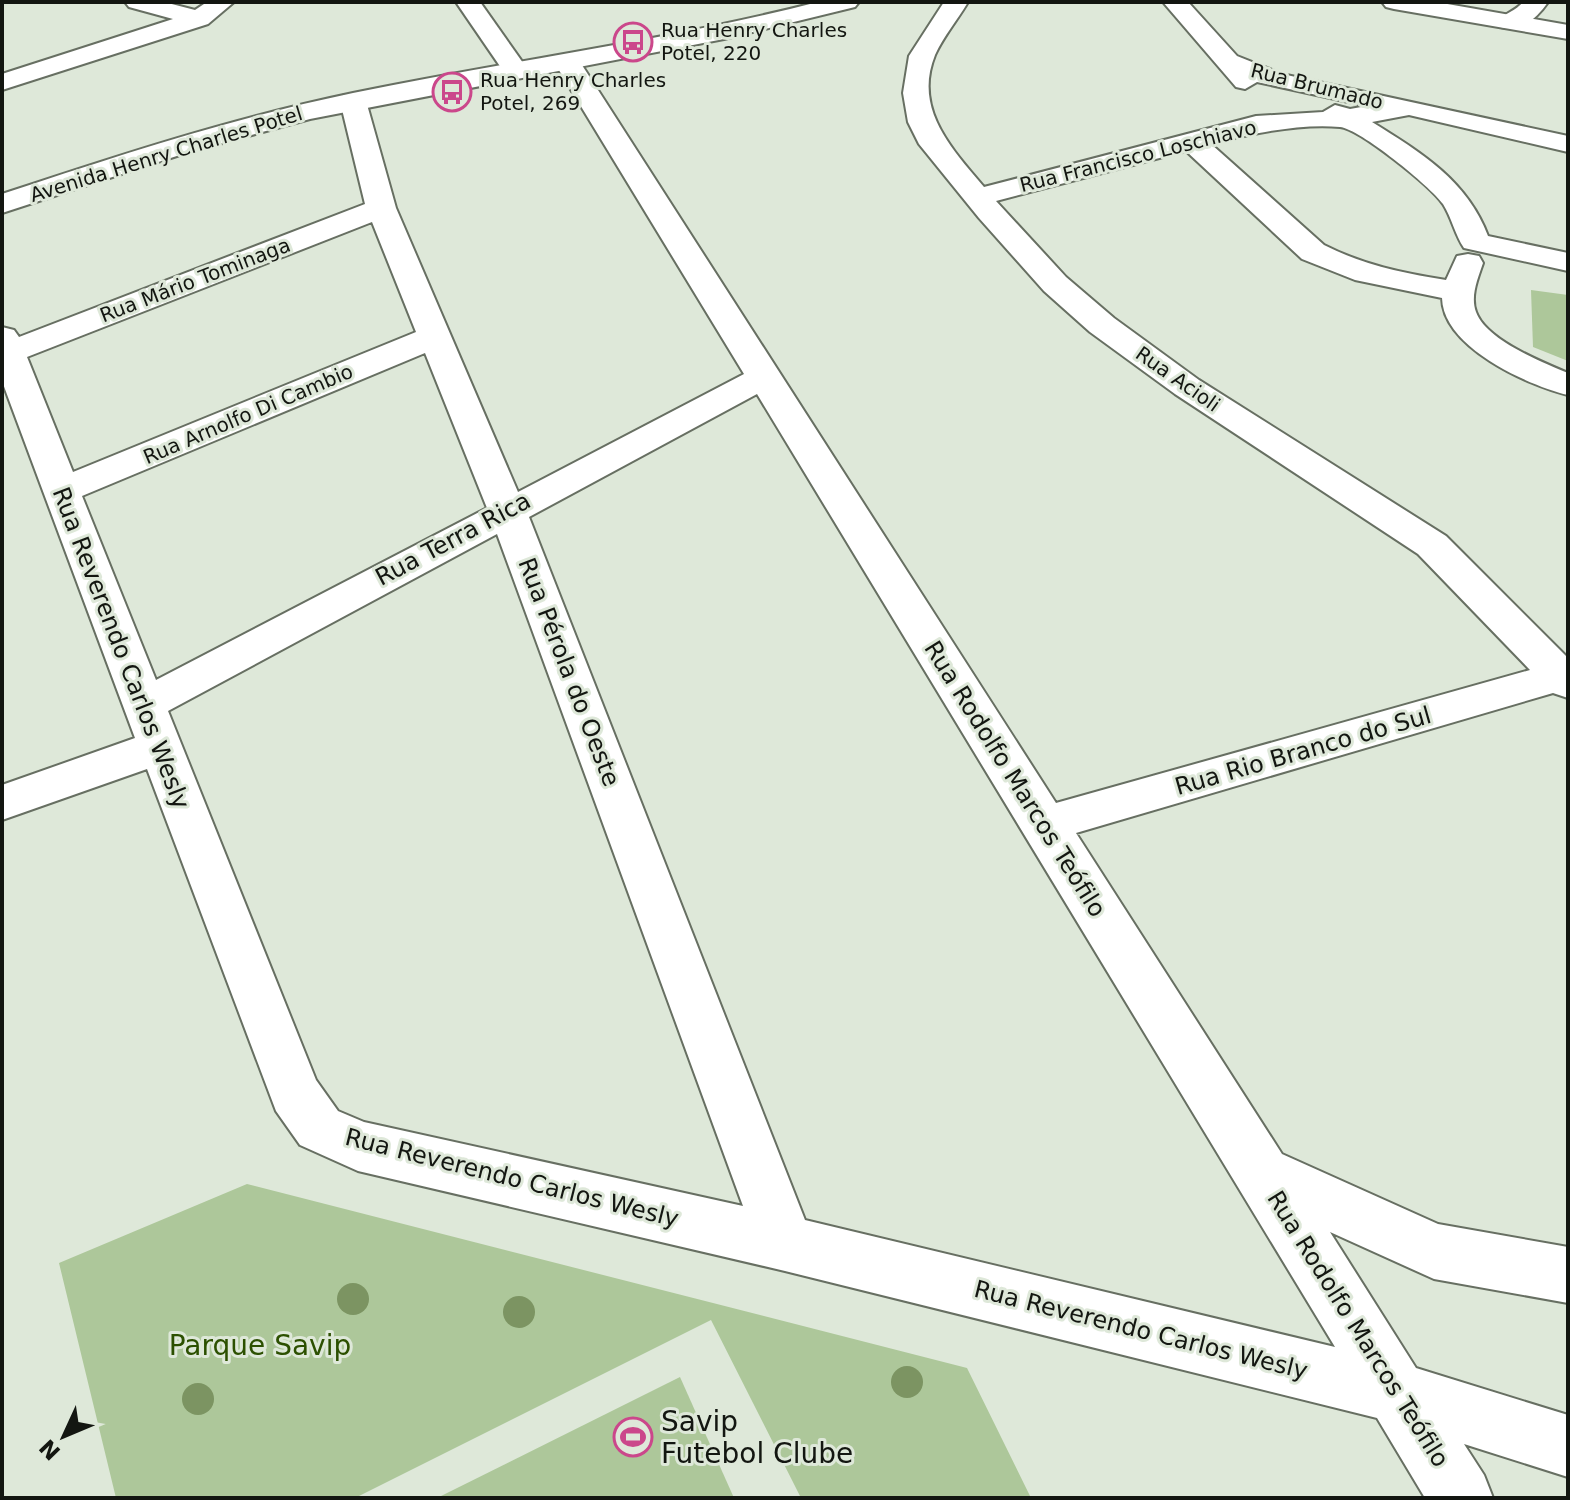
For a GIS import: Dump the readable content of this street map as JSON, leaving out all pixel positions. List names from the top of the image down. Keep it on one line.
{"streets":{"street":["Rua Brumado","Avenida Henry Charles Potel","Rua Francisco Loschiavo","Rua Mário Tominaga","Rua Acioli","Rua Arnolfo Di Cambio","Rua Terra Rica","Rua Reverendo Carlos Wesly","Rua Pérola do Oeste","Rua Rio Branco do Sul","Rua Rodolfo Marcos Teófilo"]},"crossings":[["Rua Brumado","Rua Francisco Loschiavo"],["Avenida Henry Charles Potel","Rua Pérola do Oeste"],["Avenida Henry Charles Potel","Rua Rodolfo Marcos Teófilo"],["Rua Francisco Loschiavo","Rua Acioli"],["Rua Mário Tominaga","Rua Reverendo Carlos Wesly"],["Rua Mário Tominaga","Rua Pérola do Oeste"],["Rua Acioli","Rua Rio Branco do Sul"],["Rua Arnolfo Di Cambio","Rua Reverendo Carlos Wesly"],["Rua Arnolfo Di Cambio","Rua Pérola do Oeste"],["Rua Terra Rica","Rua Reverendo Carlos Wesly"],["Rua Terra Rica","Rua Pérola do Oeste"],["Rua Terra Rica","Rua Rodolfo Marcos Teófilo"],["Rua Reverendo Carlos Wesly","Rua Pérola do Oeste"],["Rua Reverendo Carlos Wesly","Rua Rodolfo Marcos Teófilo"],["Rua Rio Branco do Sul","Rua Rodolfo Marcos Teófilo"]],"parks":["Parque Savip"],"places":{"bus stop":["Rua Henry Charles Potel, 220","Rua Henry Charles Potel, 269"],"sports":["Savip Futebol Clube"]},"north":"bottom left"}
